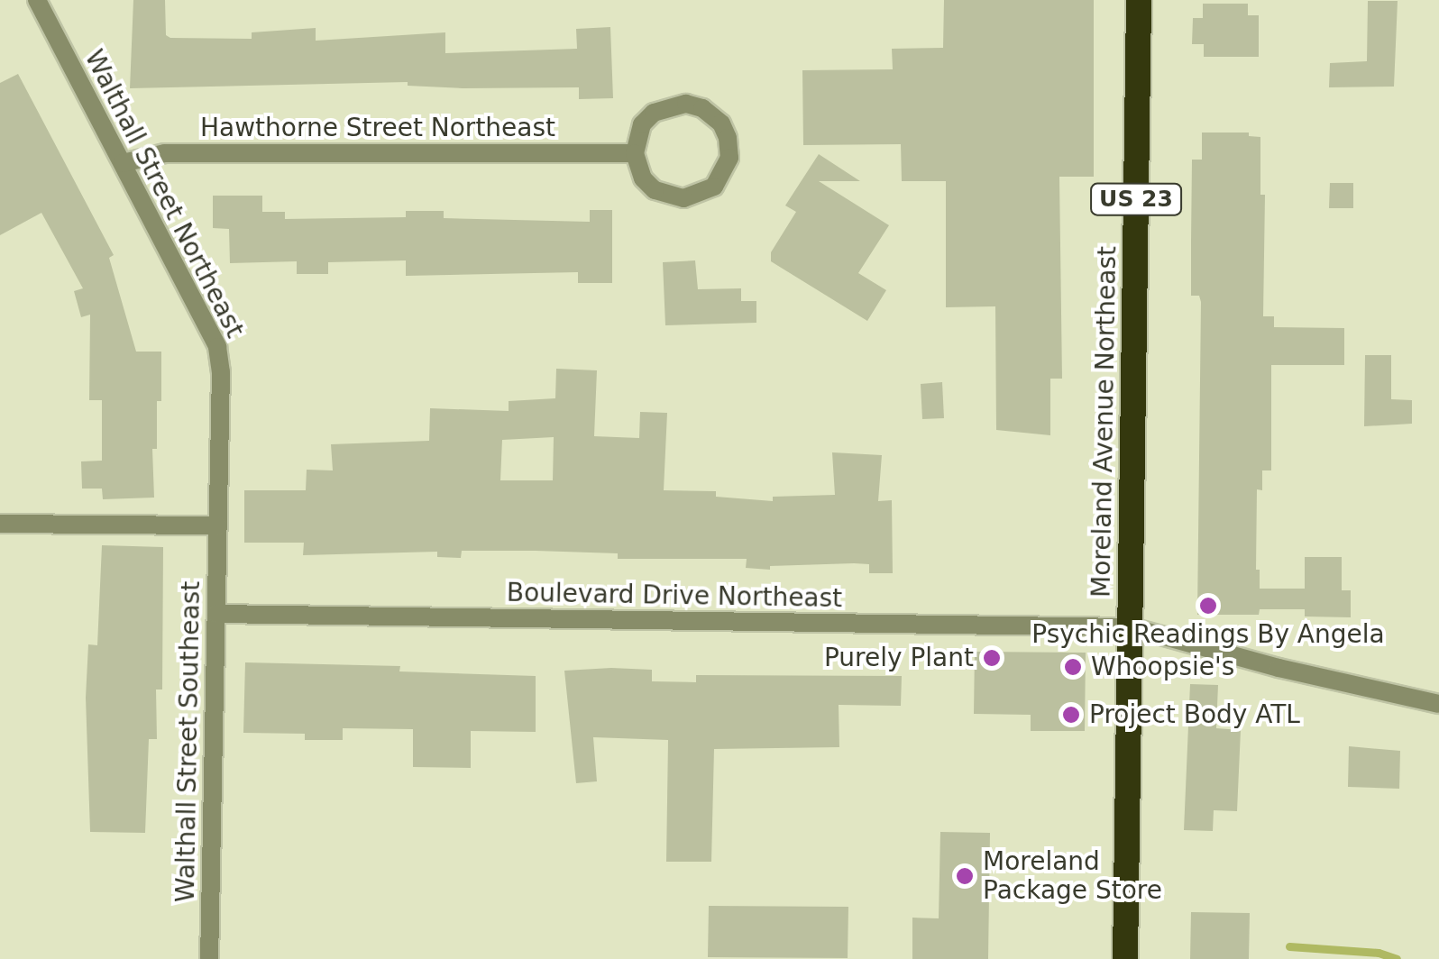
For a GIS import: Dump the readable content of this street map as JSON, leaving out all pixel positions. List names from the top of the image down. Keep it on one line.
{"streets":{"highway":["US 23","Moreland Avenue Northeast"],"street":["Hawthorne Street Northeast","Walthall Street Northeast","Boulevard Drive Northeast","Walthall Street Southeast"]},"crossings":[["Hawthorne Street Northeast","Walthall Street Northeast"],["Walthall Street Northeast","Walthall Street Southeast"],["US 23","Moreland Avenue Northeast"],["US 23","Boulevard Drive Northeast"],["Moreland Avenue Northeast","Boulevard Drive Northeast"],["Boulevard Drive Northeast","Walthall Street Southeast"]],"places":["Psychic Readings By Angela","Purely Plant","Whoopsie's","Project Body ATL","Moreland Package Store"]}
